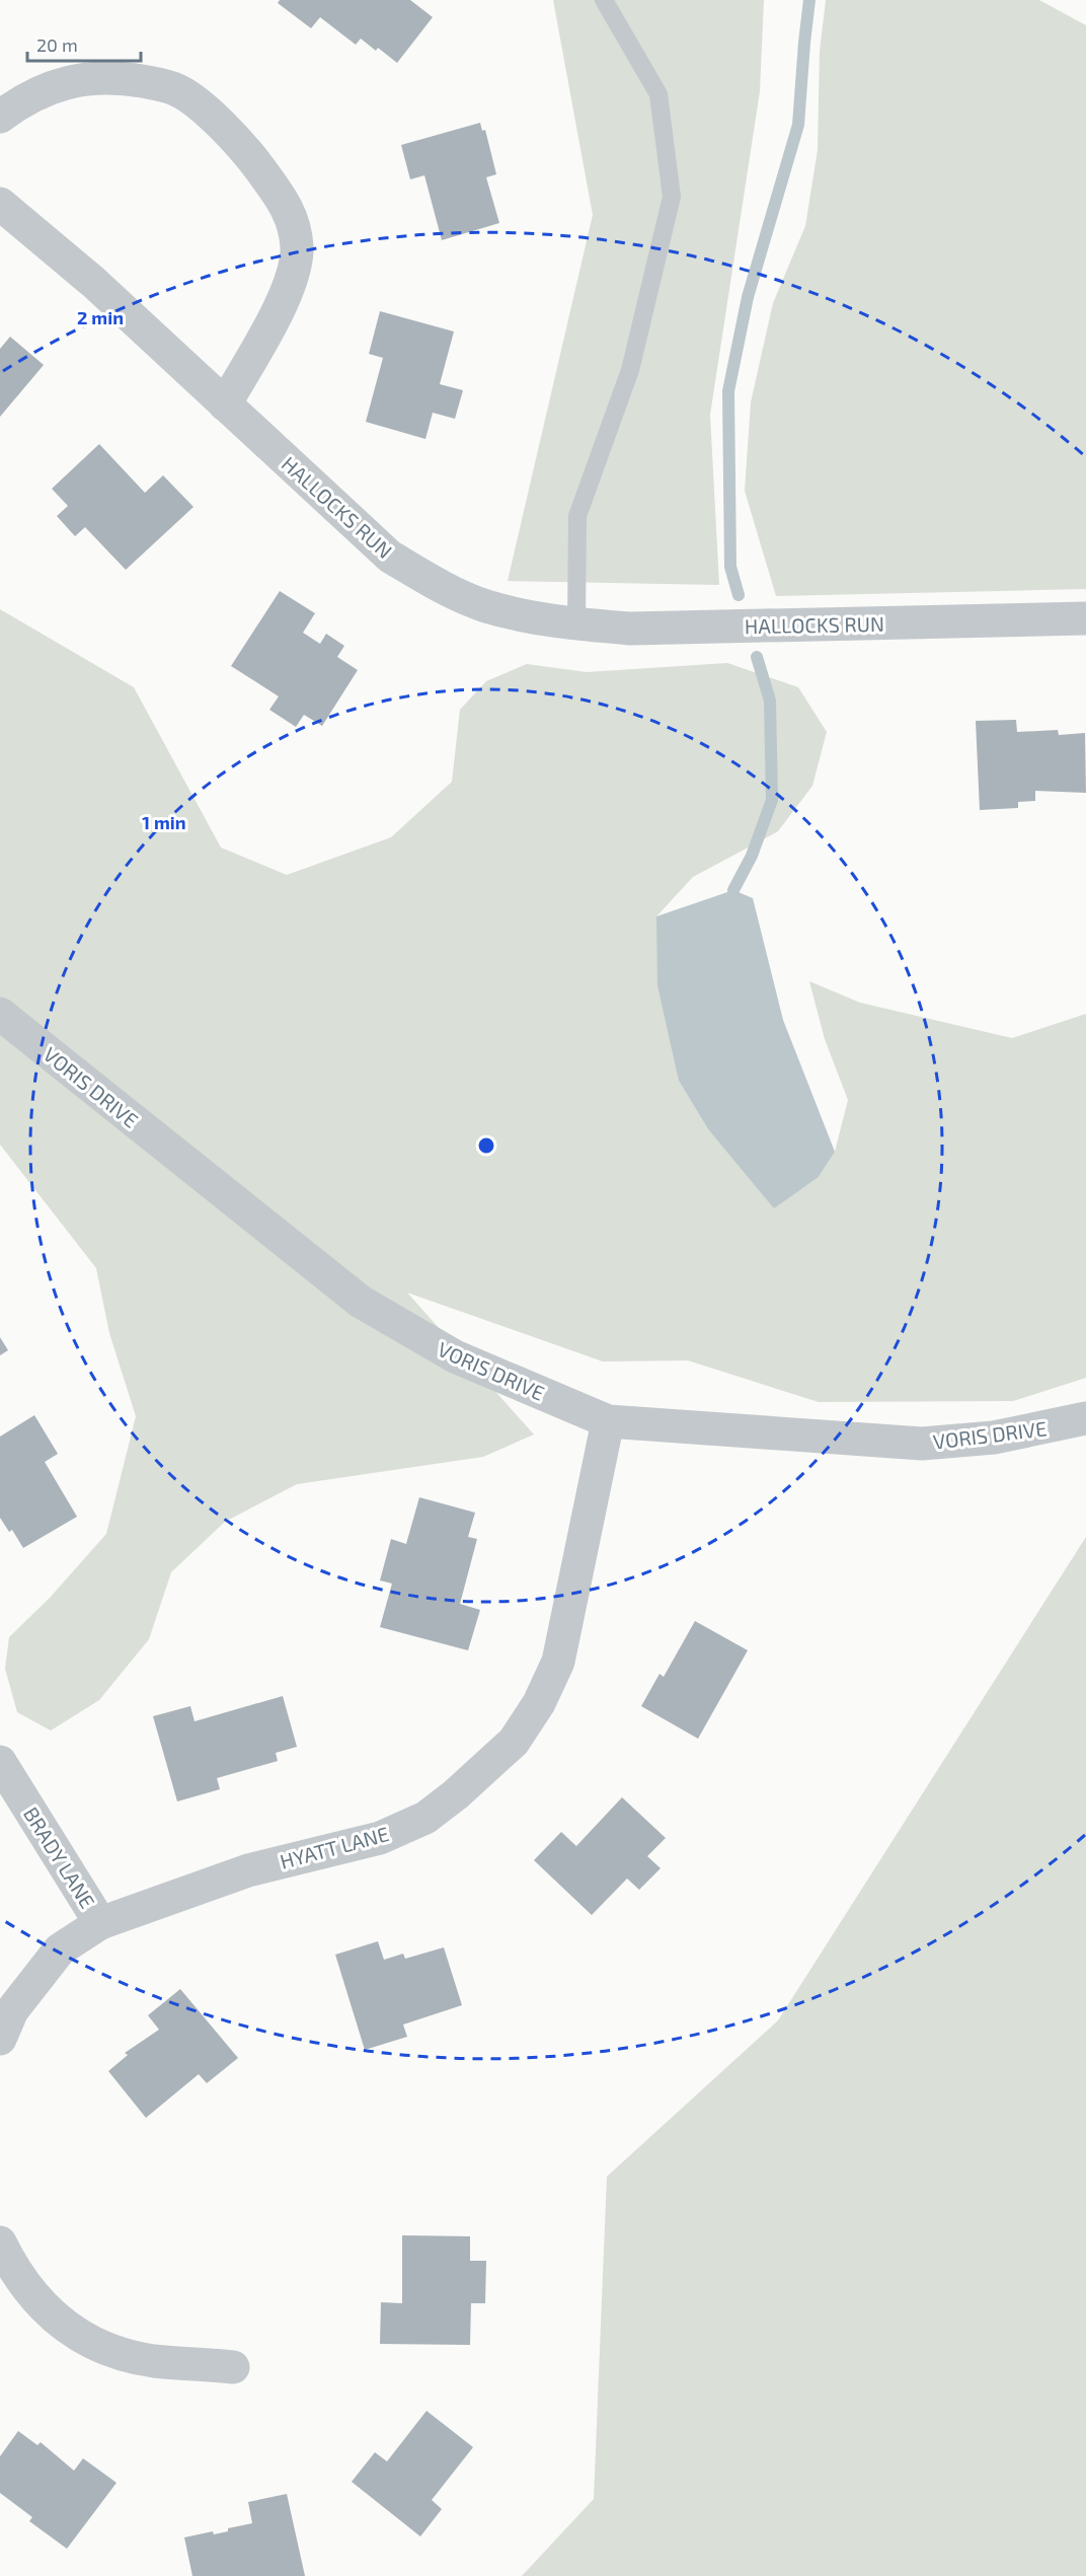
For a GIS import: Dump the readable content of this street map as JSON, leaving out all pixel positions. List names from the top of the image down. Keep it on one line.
{"streets":{"street":["HALLOCKS RUN","VORIS DRIVE","HYATT LANE","BRADY LANE"]},"crossings":[["VORIS DRIVE","HYATT LANE"],["HYATT LANE","BRADY LANE"]],"scale_bar":"20 m","rings":["2 min","1 min"]}
